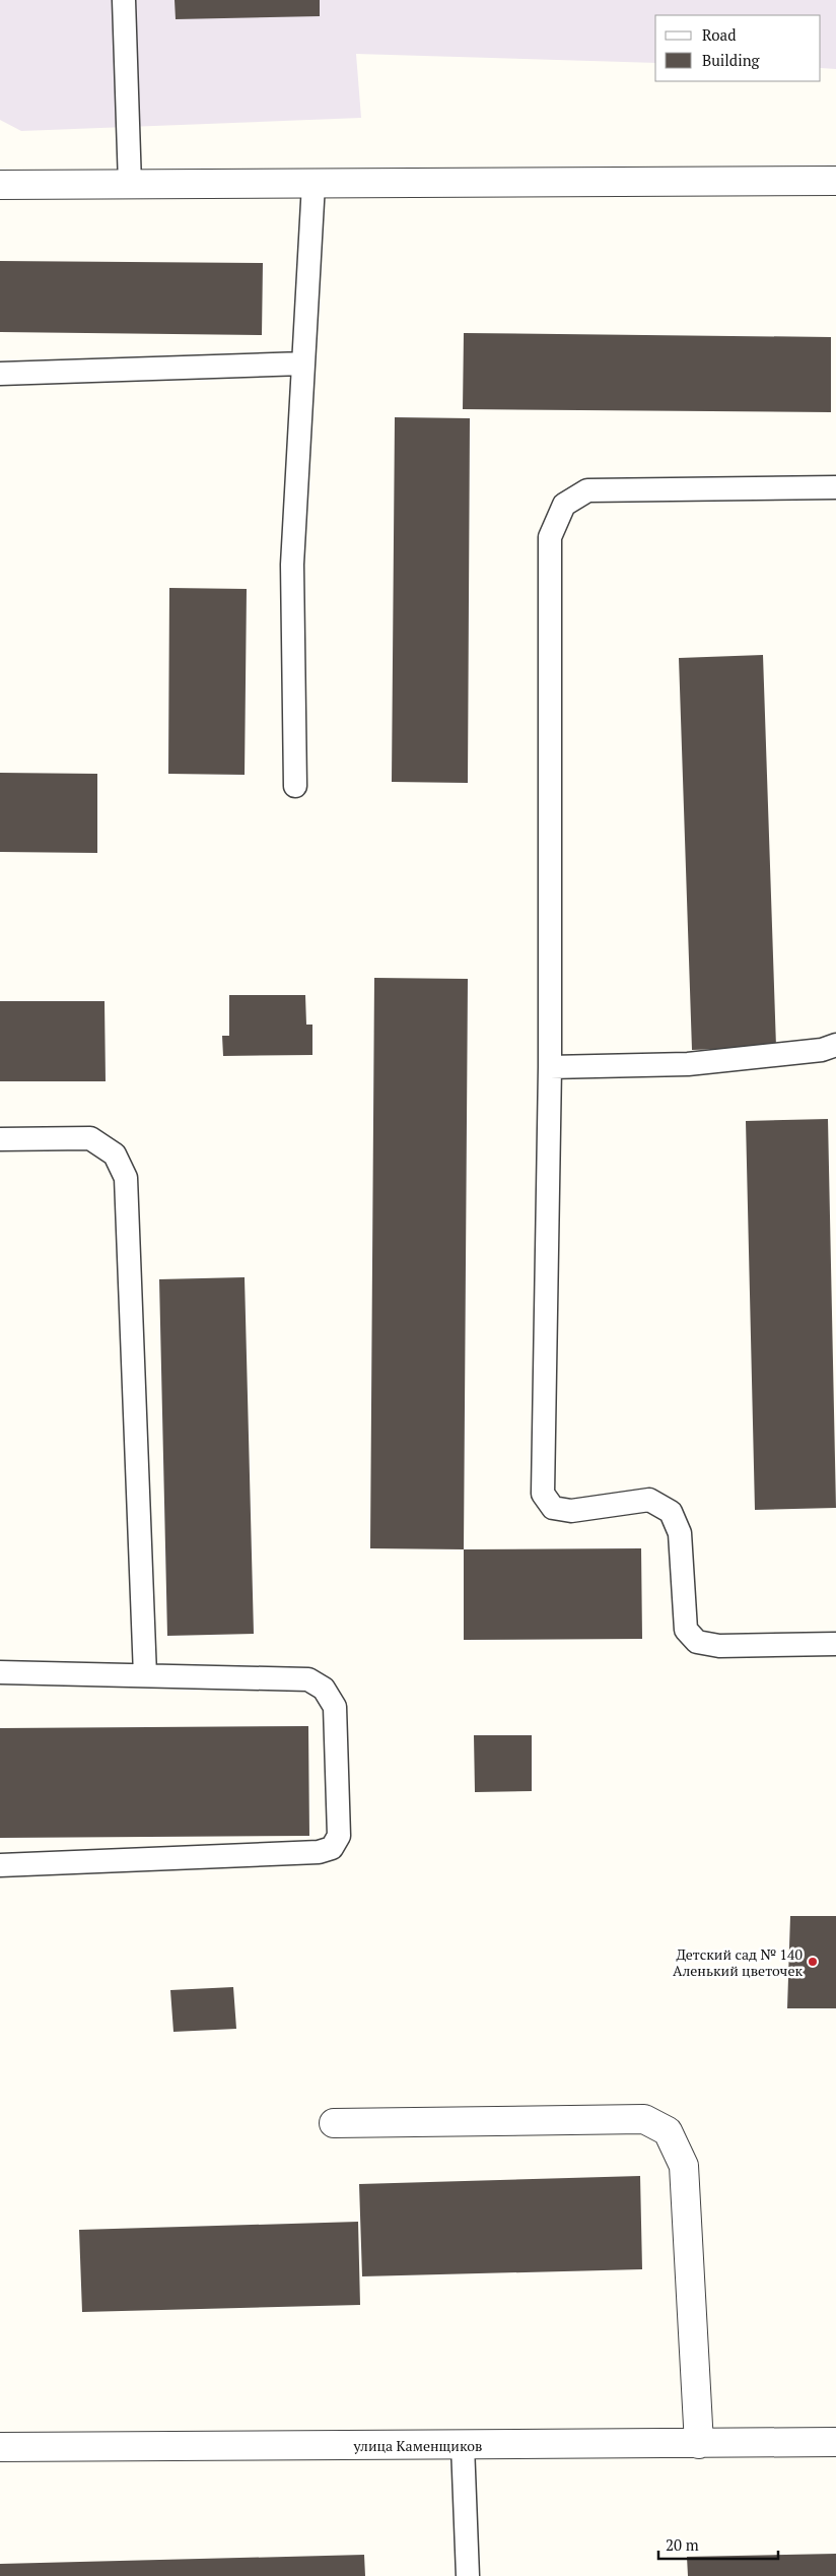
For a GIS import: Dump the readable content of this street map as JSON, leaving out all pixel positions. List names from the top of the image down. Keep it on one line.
{"streets":{"street":["улица Каменщиков"]},"places":["Детский сад № 140 Аленький цветочек"],"legend":["Road","Building"],"scale_bar":"20 m"}
